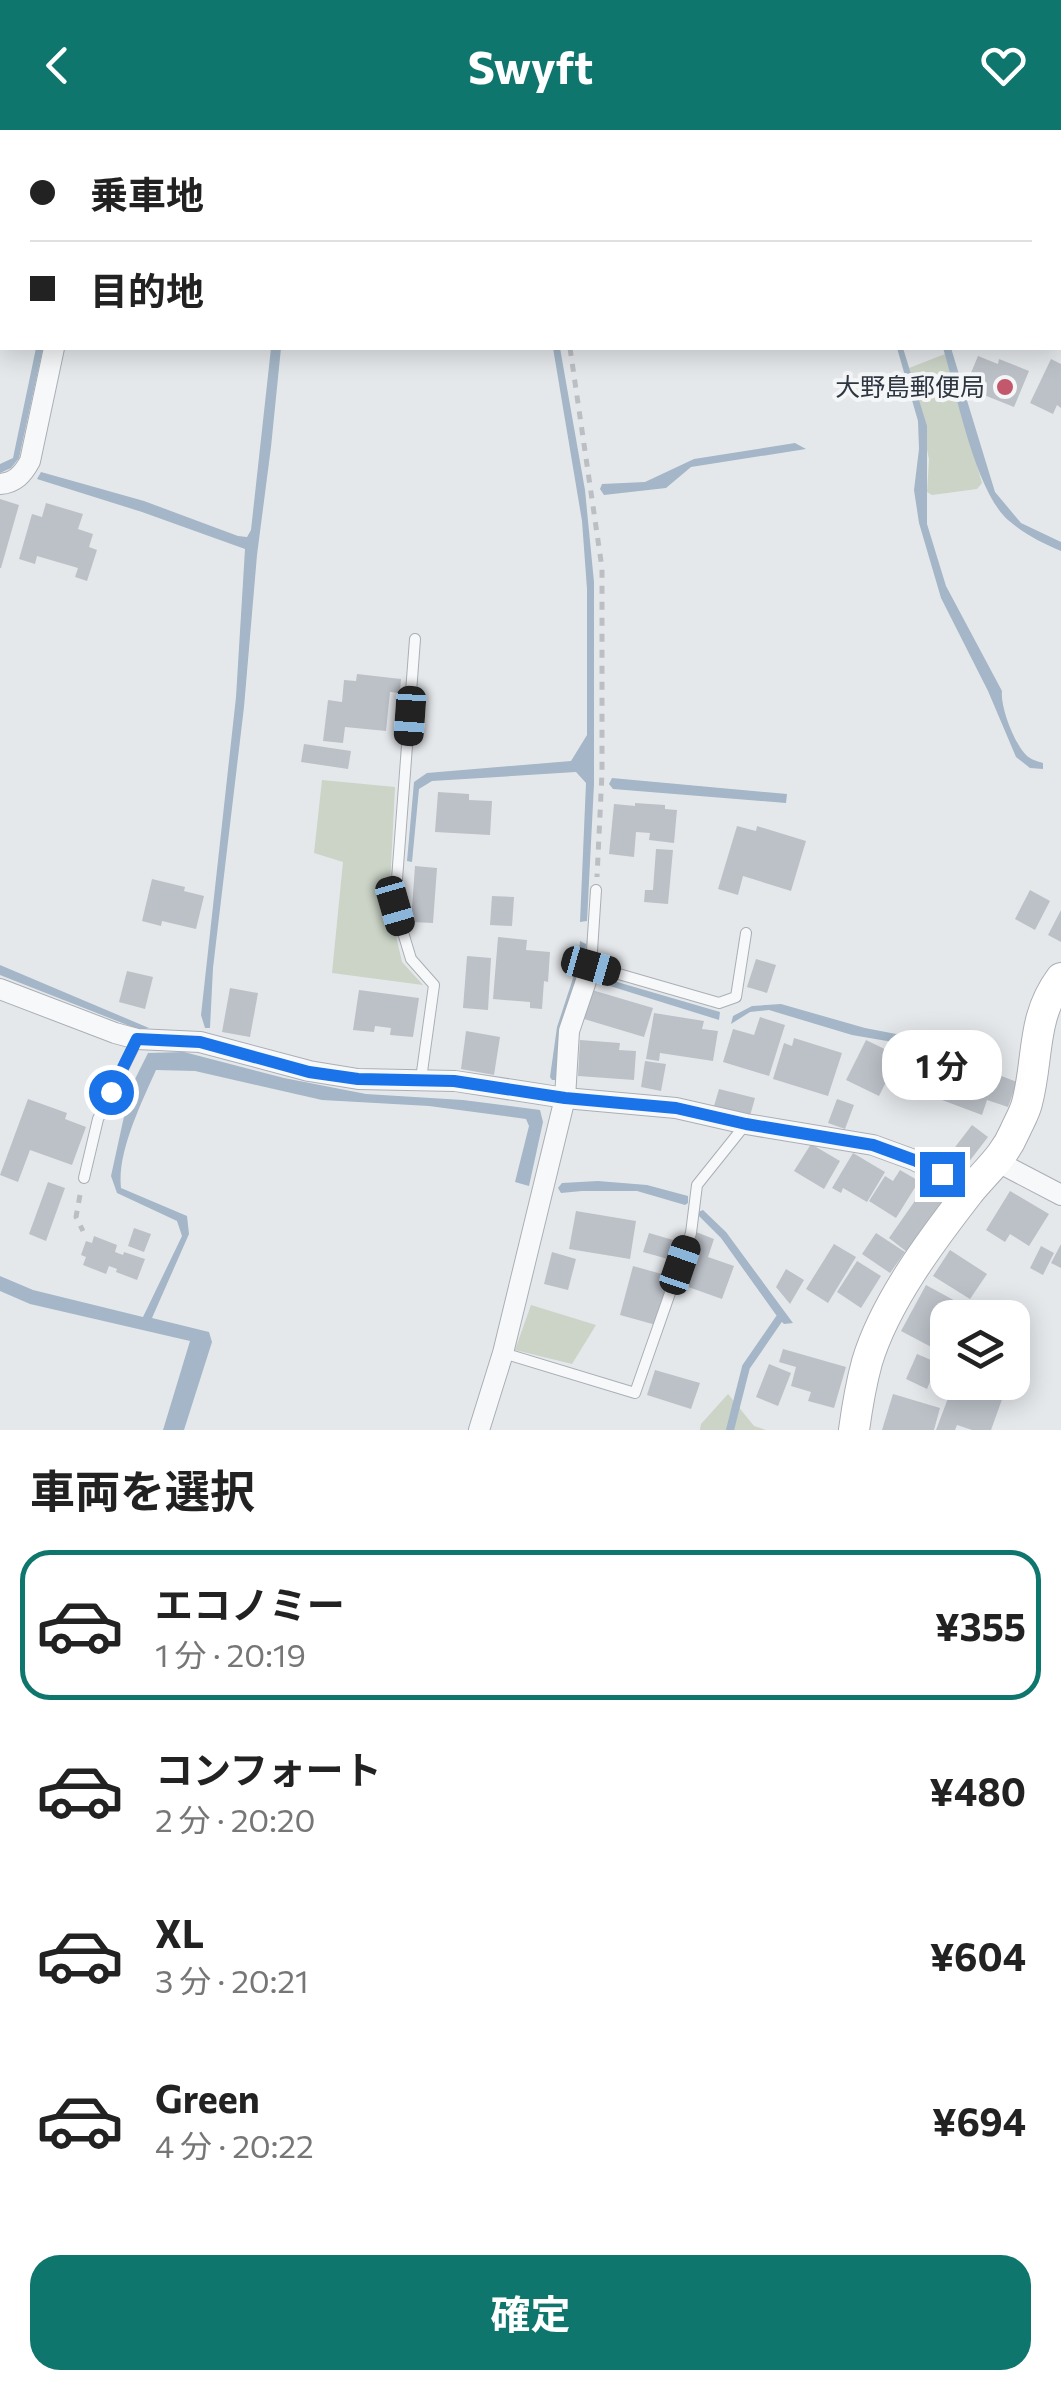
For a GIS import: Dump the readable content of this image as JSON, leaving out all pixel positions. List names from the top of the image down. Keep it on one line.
{"places":["大野島郵便局"],"page":{"header":"Swyft","banner":["乗車地","目的地"],"bubble":"1 分","heading":"車両を選択","list":[{"name":"エコノミー","note":"1 分 · 20:19","value":"¥355"},{"name":"コンフォート","note":"2 分 · 20:20","value":"¥480"},{"name":"XL","note":"3 分 · 20:21","value":"¥604"},{"name":"Green","note":"4 分 · 20:22","value":"¥694"}],"buttons":"確定"}}
